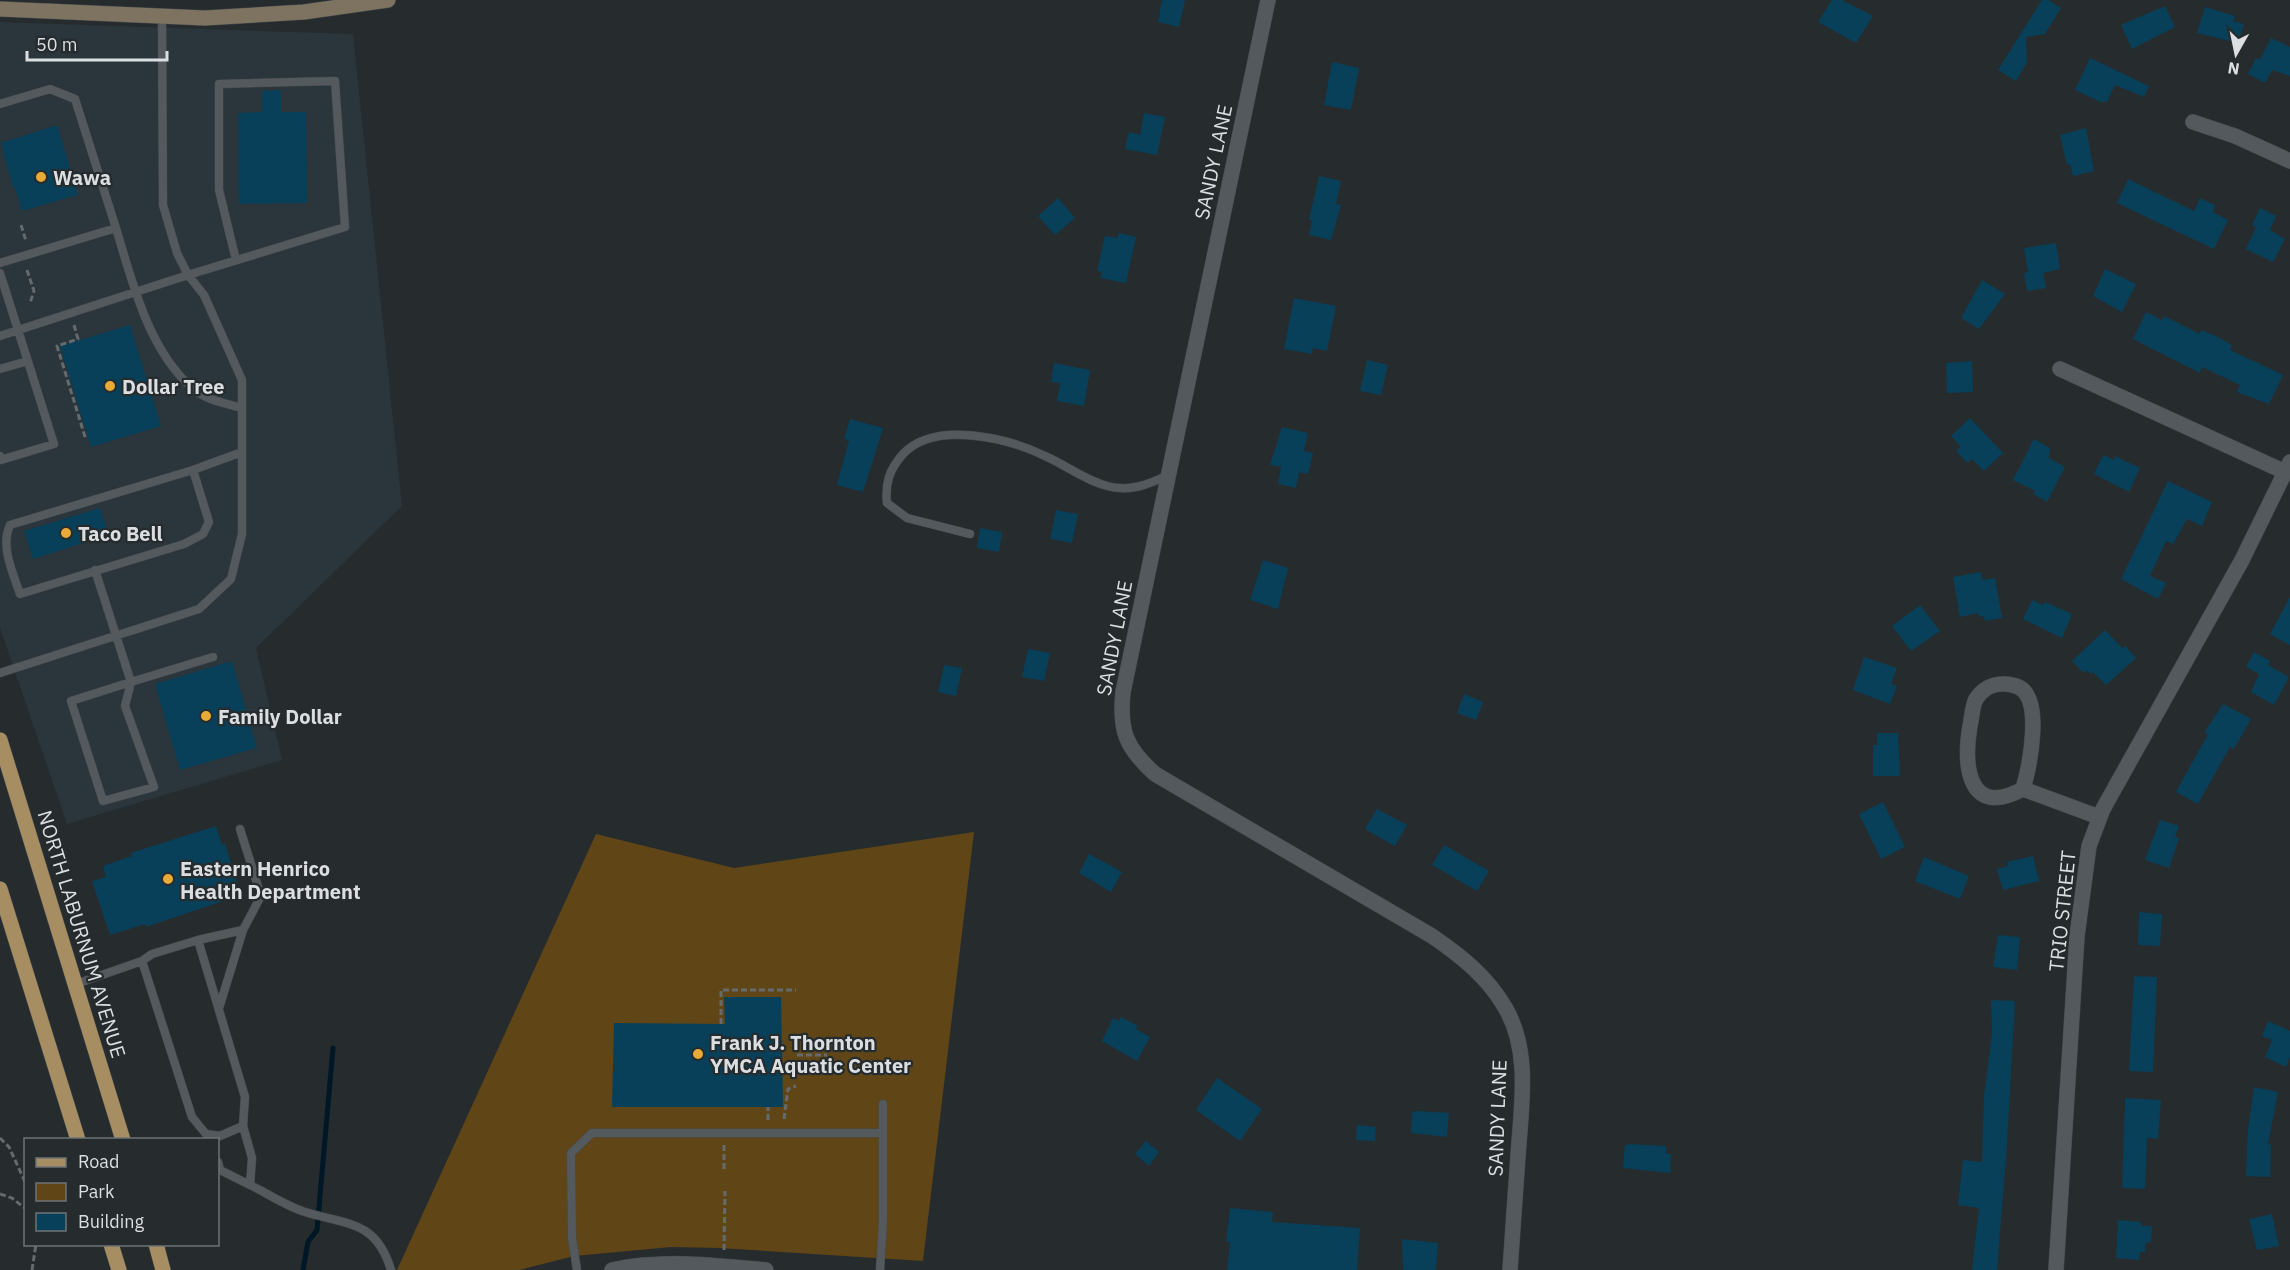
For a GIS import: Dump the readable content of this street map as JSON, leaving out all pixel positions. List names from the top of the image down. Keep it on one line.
{"streets":{"main road":["NORTH LABURNUM AVENUE"],"street":["SANDY LANE","TRIO STREET"]},"places":["Wawa","Dollar Tree","Taco Bell","Family Dollar","Eastern Henrico Health Department","Frank J. Thornton YMCA Aquatic Center"],"legend":["Road","Park","Building"],"scale_bar":"50 m","north":"bottom"}
